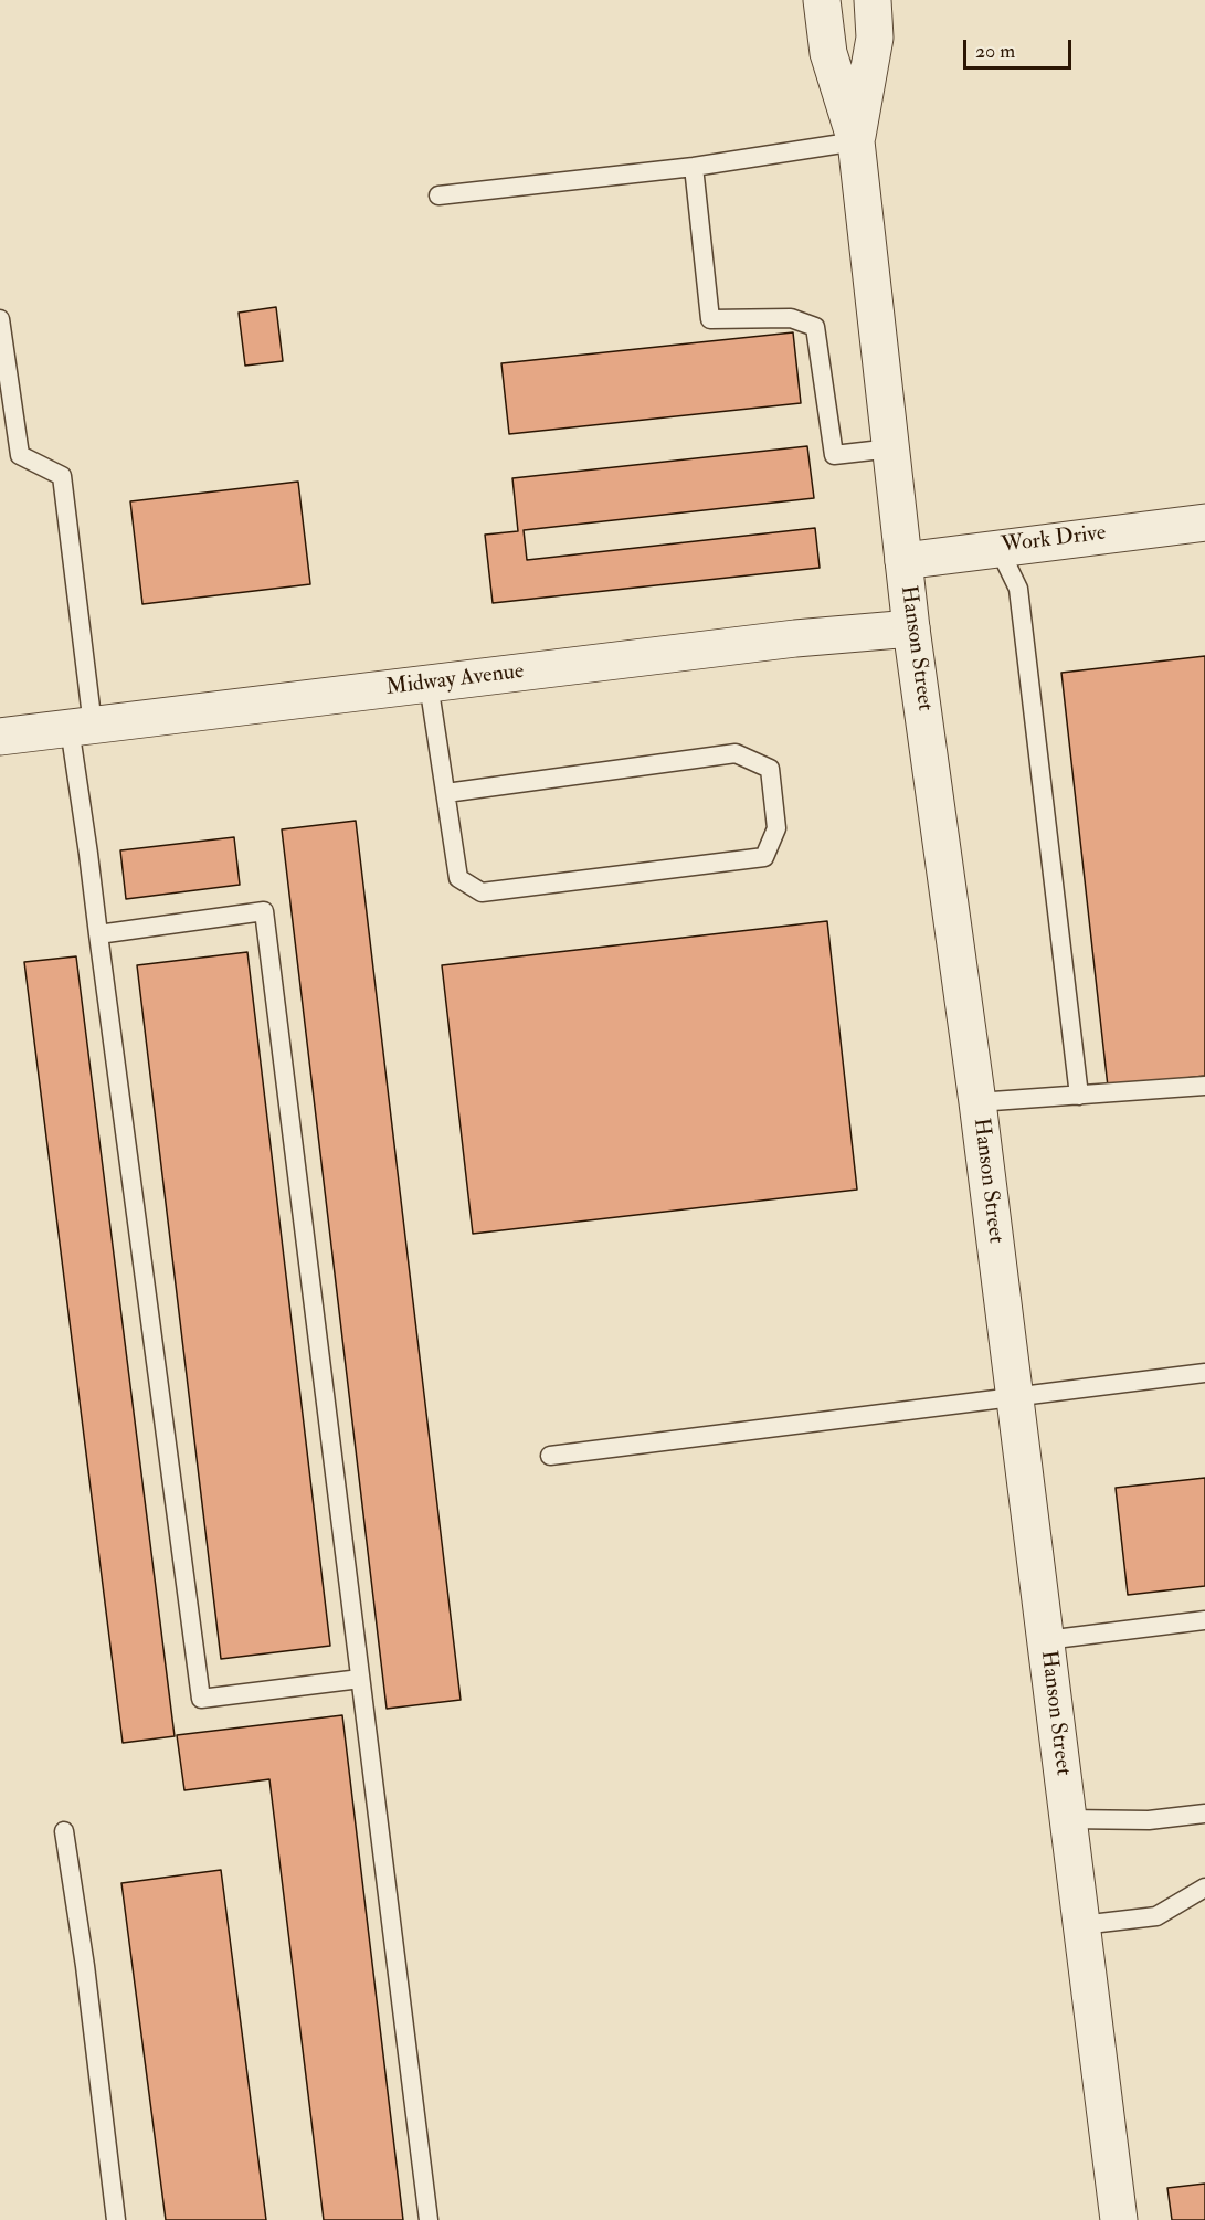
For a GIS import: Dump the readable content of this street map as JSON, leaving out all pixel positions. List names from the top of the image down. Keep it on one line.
{"streets":{"street":["Work Drive","Hanson Street","Midway Avenue"]},"crossings":[["Work Drive","Hanson Street"],["Hanson Street","Midway Avenue"]],"scale_bar":"20 m"}
